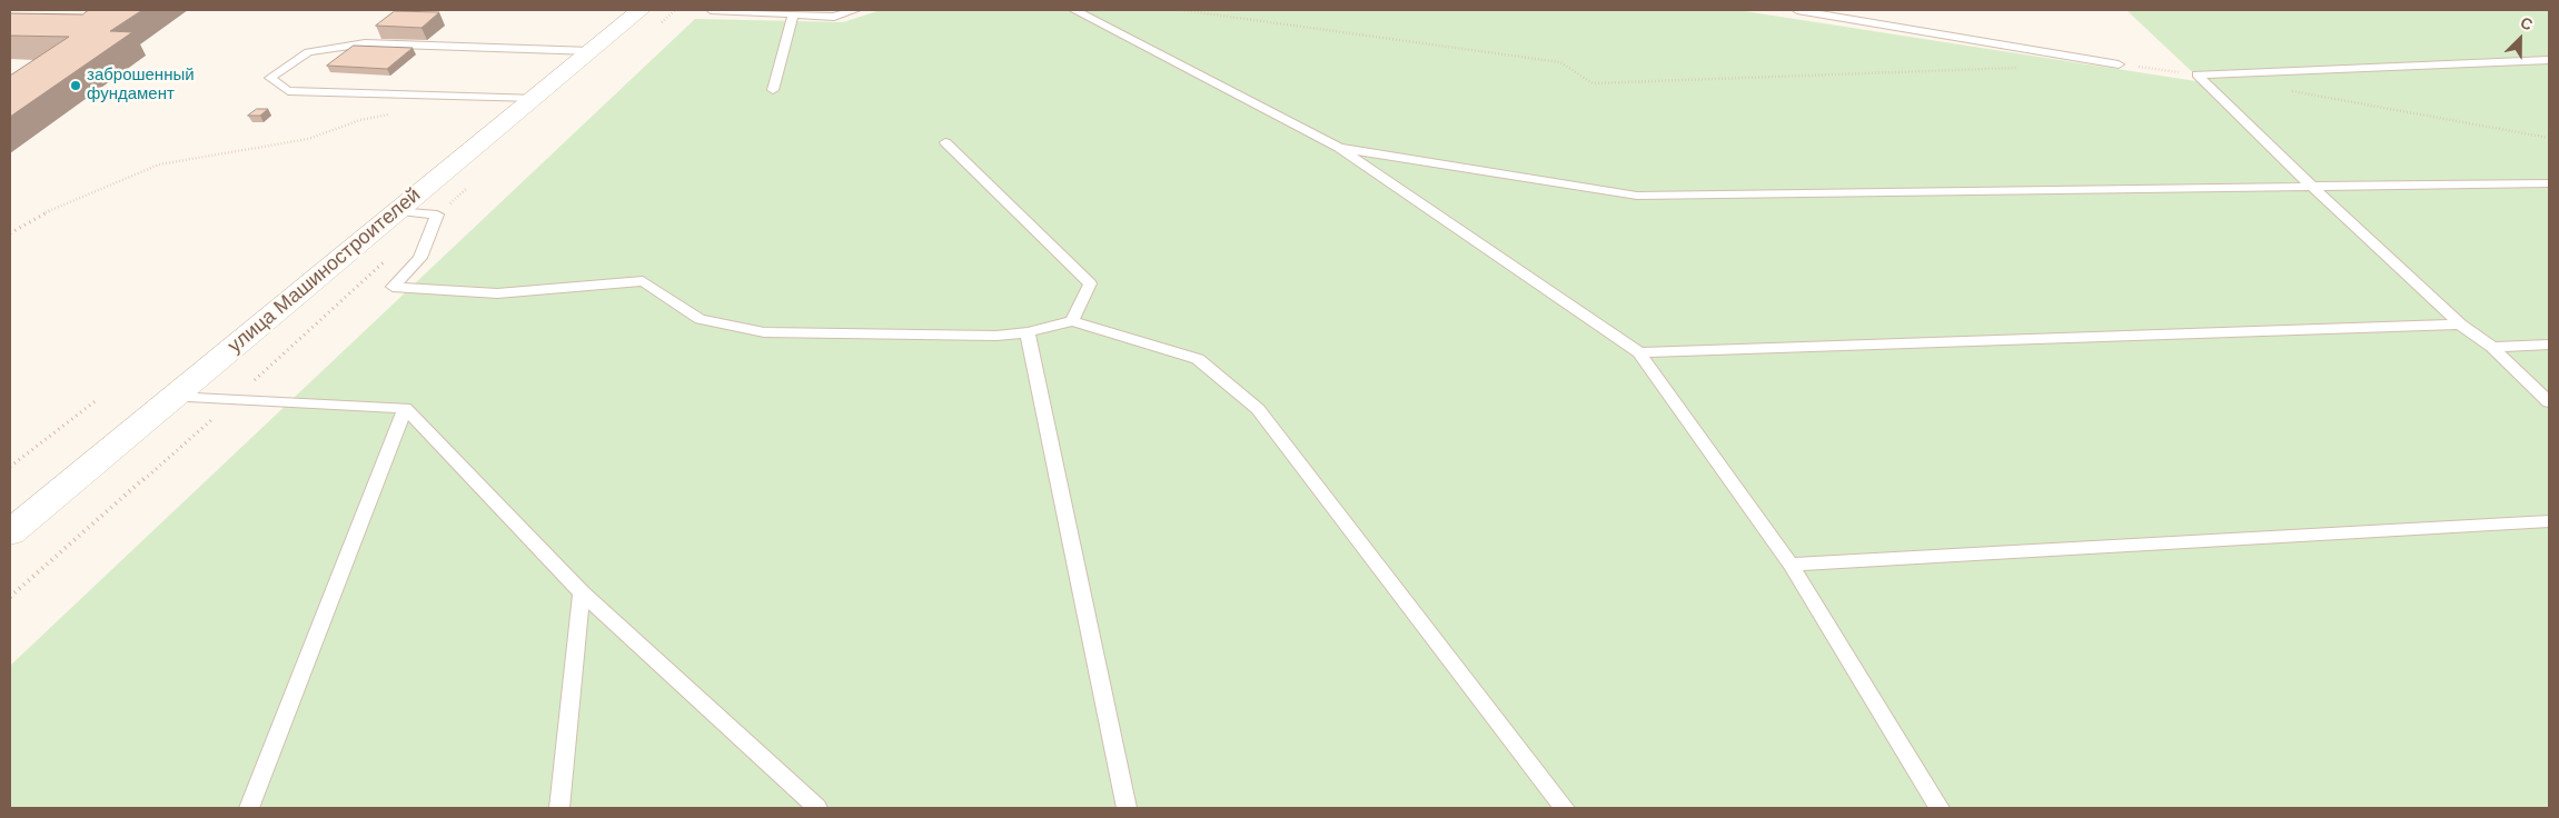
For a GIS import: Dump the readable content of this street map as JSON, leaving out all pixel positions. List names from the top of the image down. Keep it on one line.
{"streets":{"street":["улица Машиностроителей"]},"places":["заброшенный фундамент"],"north":"top right"}
